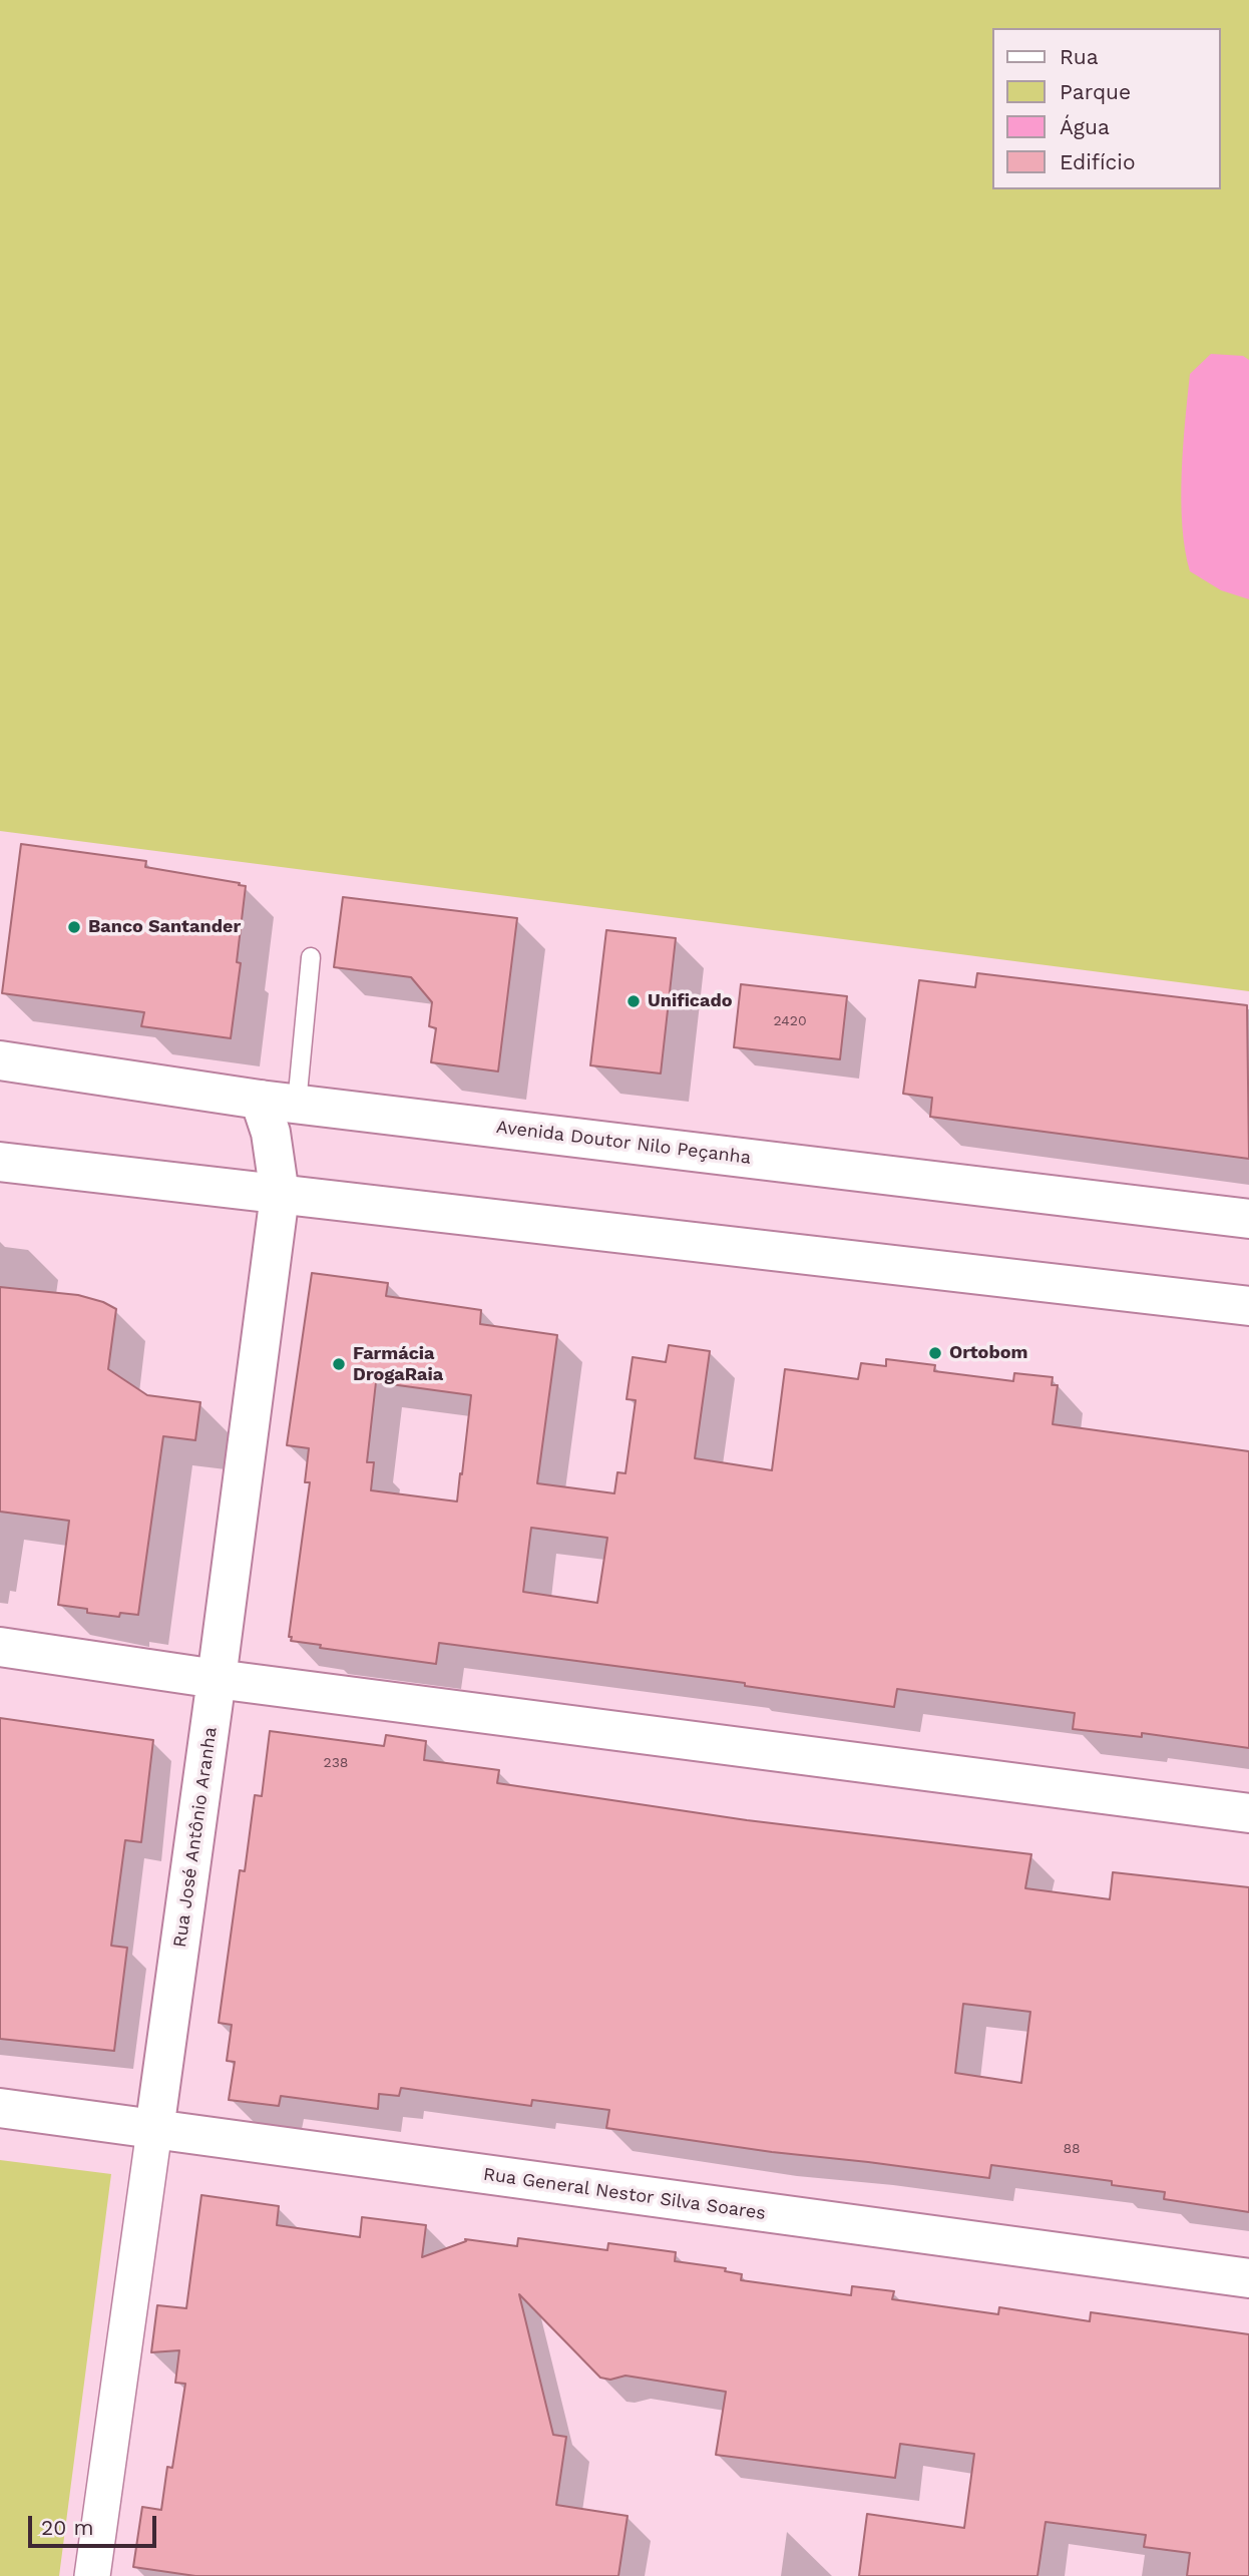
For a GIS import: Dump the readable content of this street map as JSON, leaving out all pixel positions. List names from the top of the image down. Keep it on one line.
{"streets":{"street":["Avenida Doutor Nilo Peçanha","Rua José Antônio Aranha","Rua General Nestor Silva Soares"]},"crossings":[["Avenida Doutor Nilo Peçanha","Rua José Antônio Aranha"],["Rua José Antônio Aranha","Rua General Nestor Silva Soares"]],"places":["Banco Santander","Unificado","Ortobom","Farmácia DrogaRaia"],"house_numbers":["2420","238","88"],"legend":["Rua","Parque","Água","Edifício"],"scale_bar":"20 m"}
